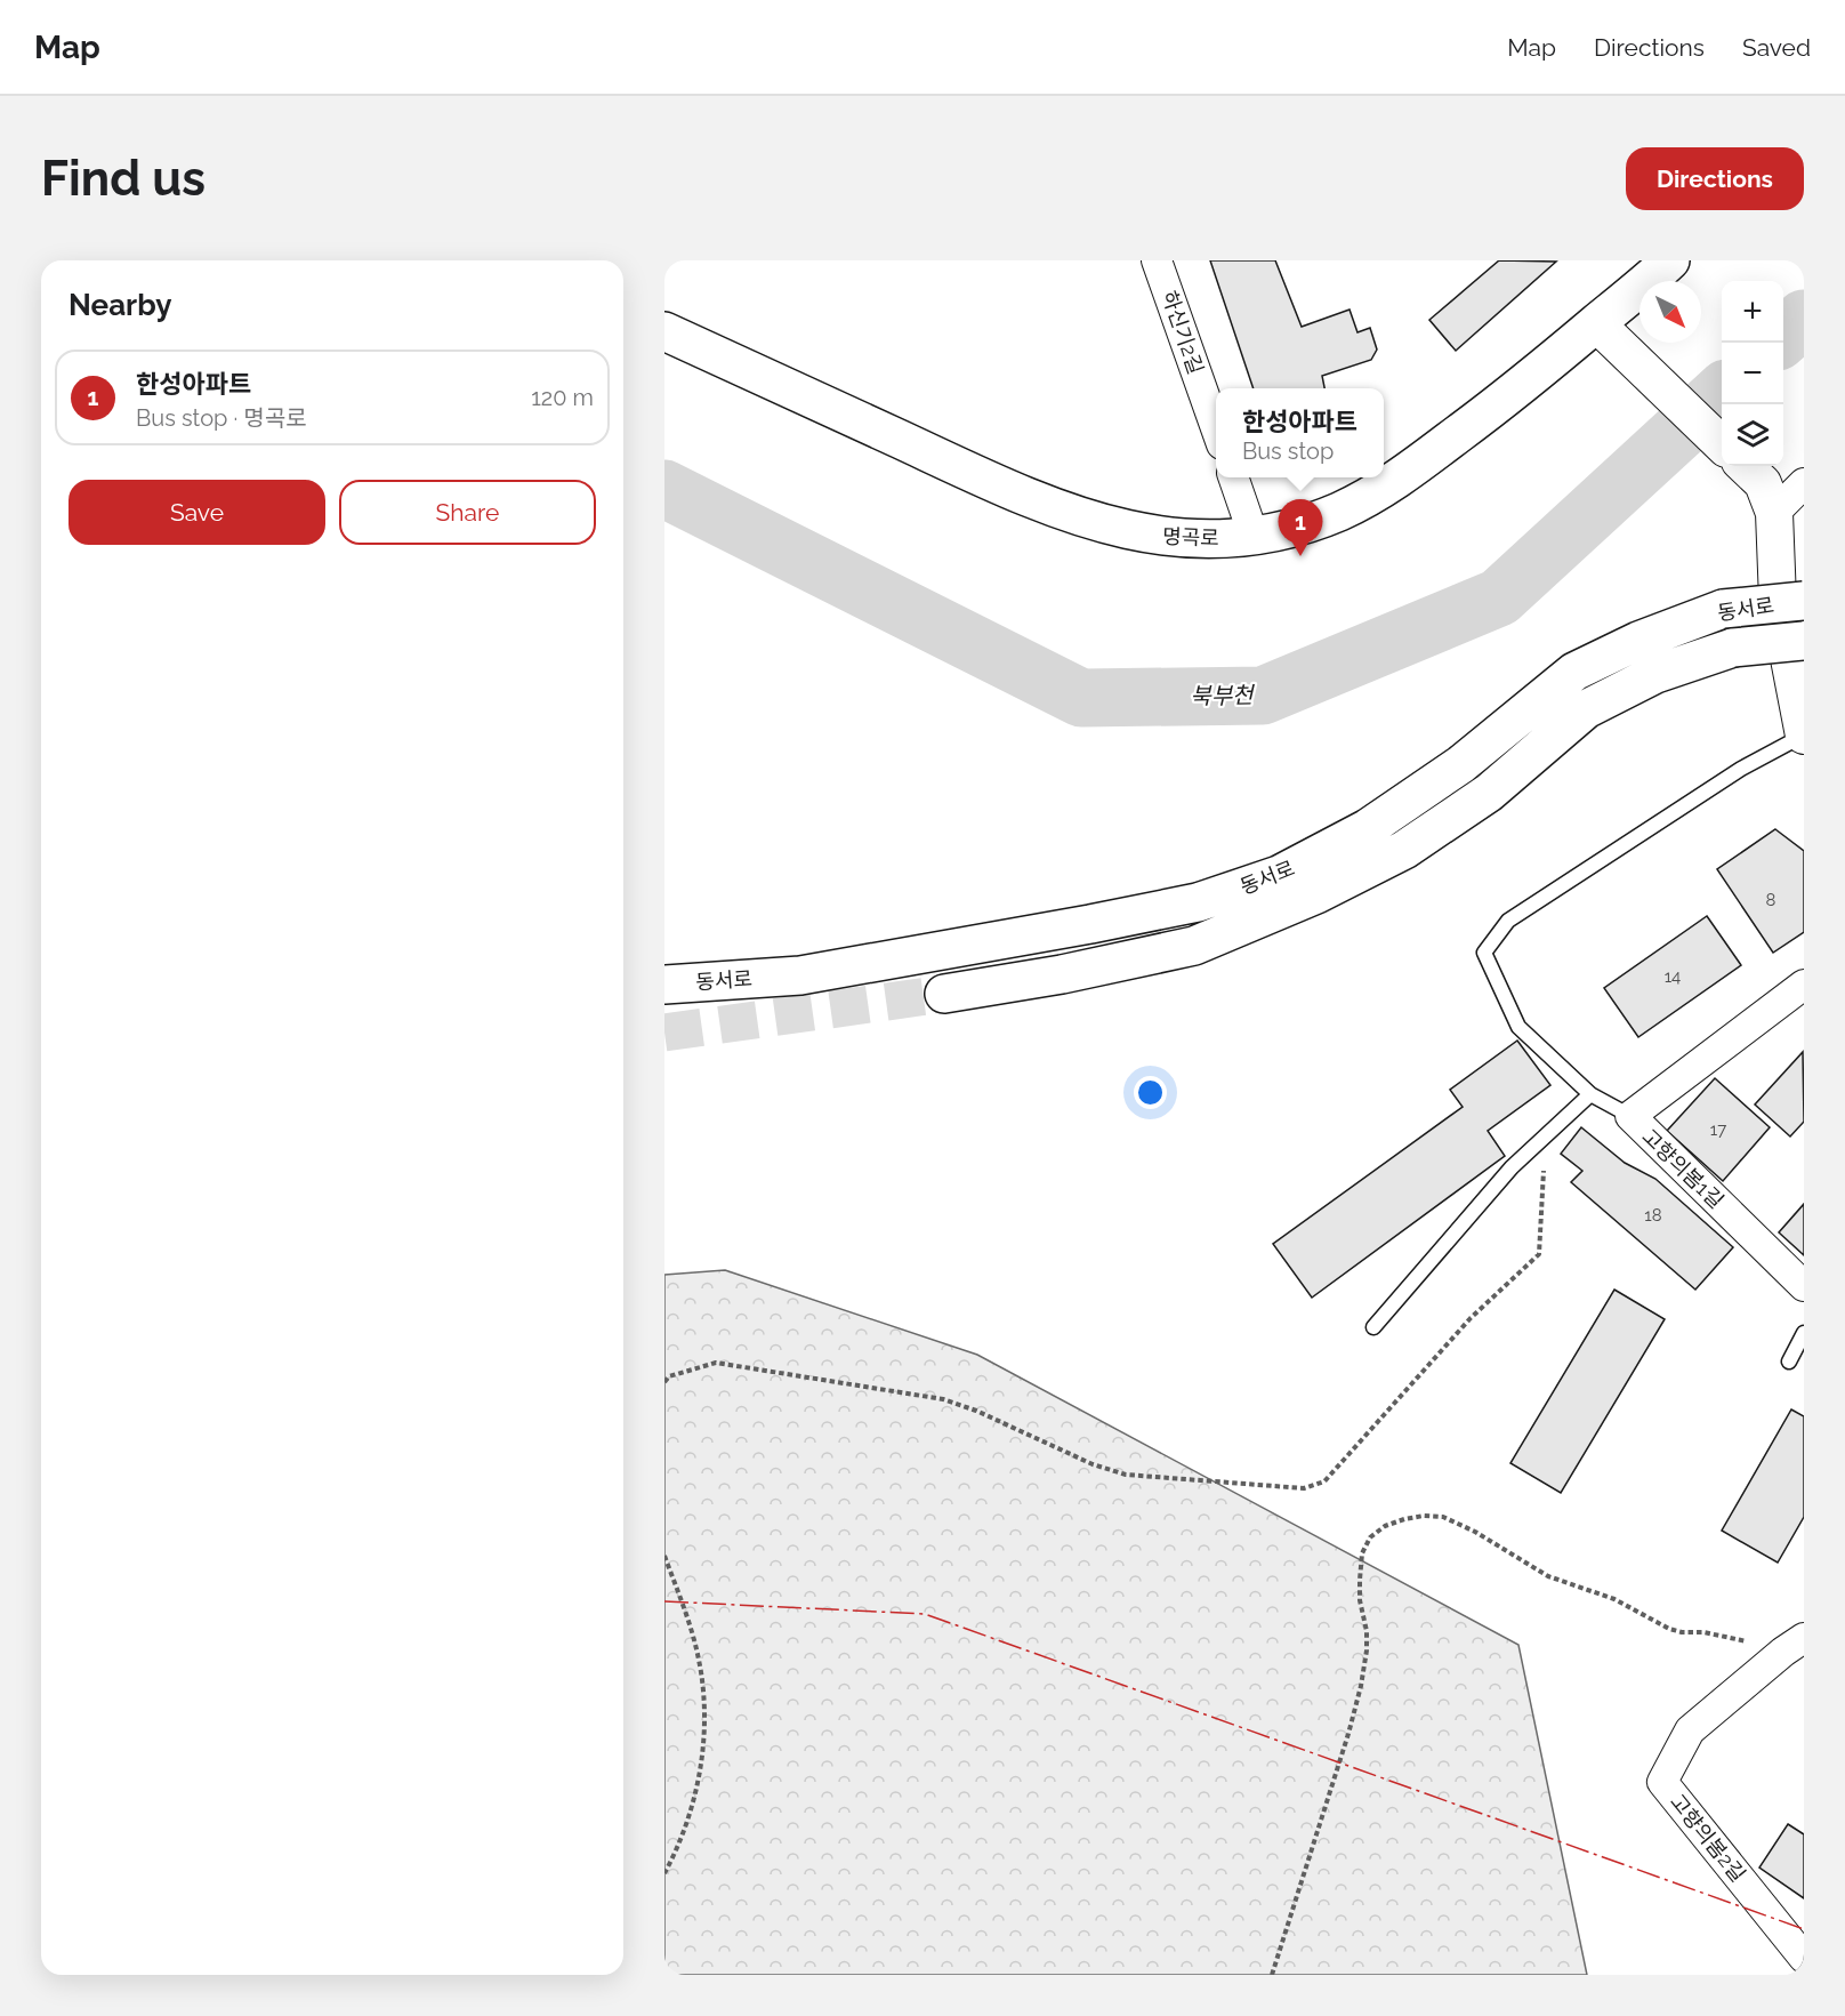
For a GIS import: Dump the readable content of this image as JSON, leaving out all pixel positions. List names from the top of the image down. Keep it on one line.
{"streets":{"main road":["명곡로","동서로"],"street":["하신기2길","고향의봄1길","고향의봄2길"]},"water":["북부천"],"house_numbers":["8","14","17","18"],"north":"bottom right","page":{"header":"Map","nav":["Map","Directions","Saved"],"buttons":["Directions",["Save","Share"]],"title":"Find us","heading":"Nearby","map_buttons":["+","−"],"list":[{"mark":"1","name":"한성아파트","note":"Bus stop · 명곡로","value":"120 m"}],"popup":["한성아파트","Bus stop"],"pins":"1"}}
